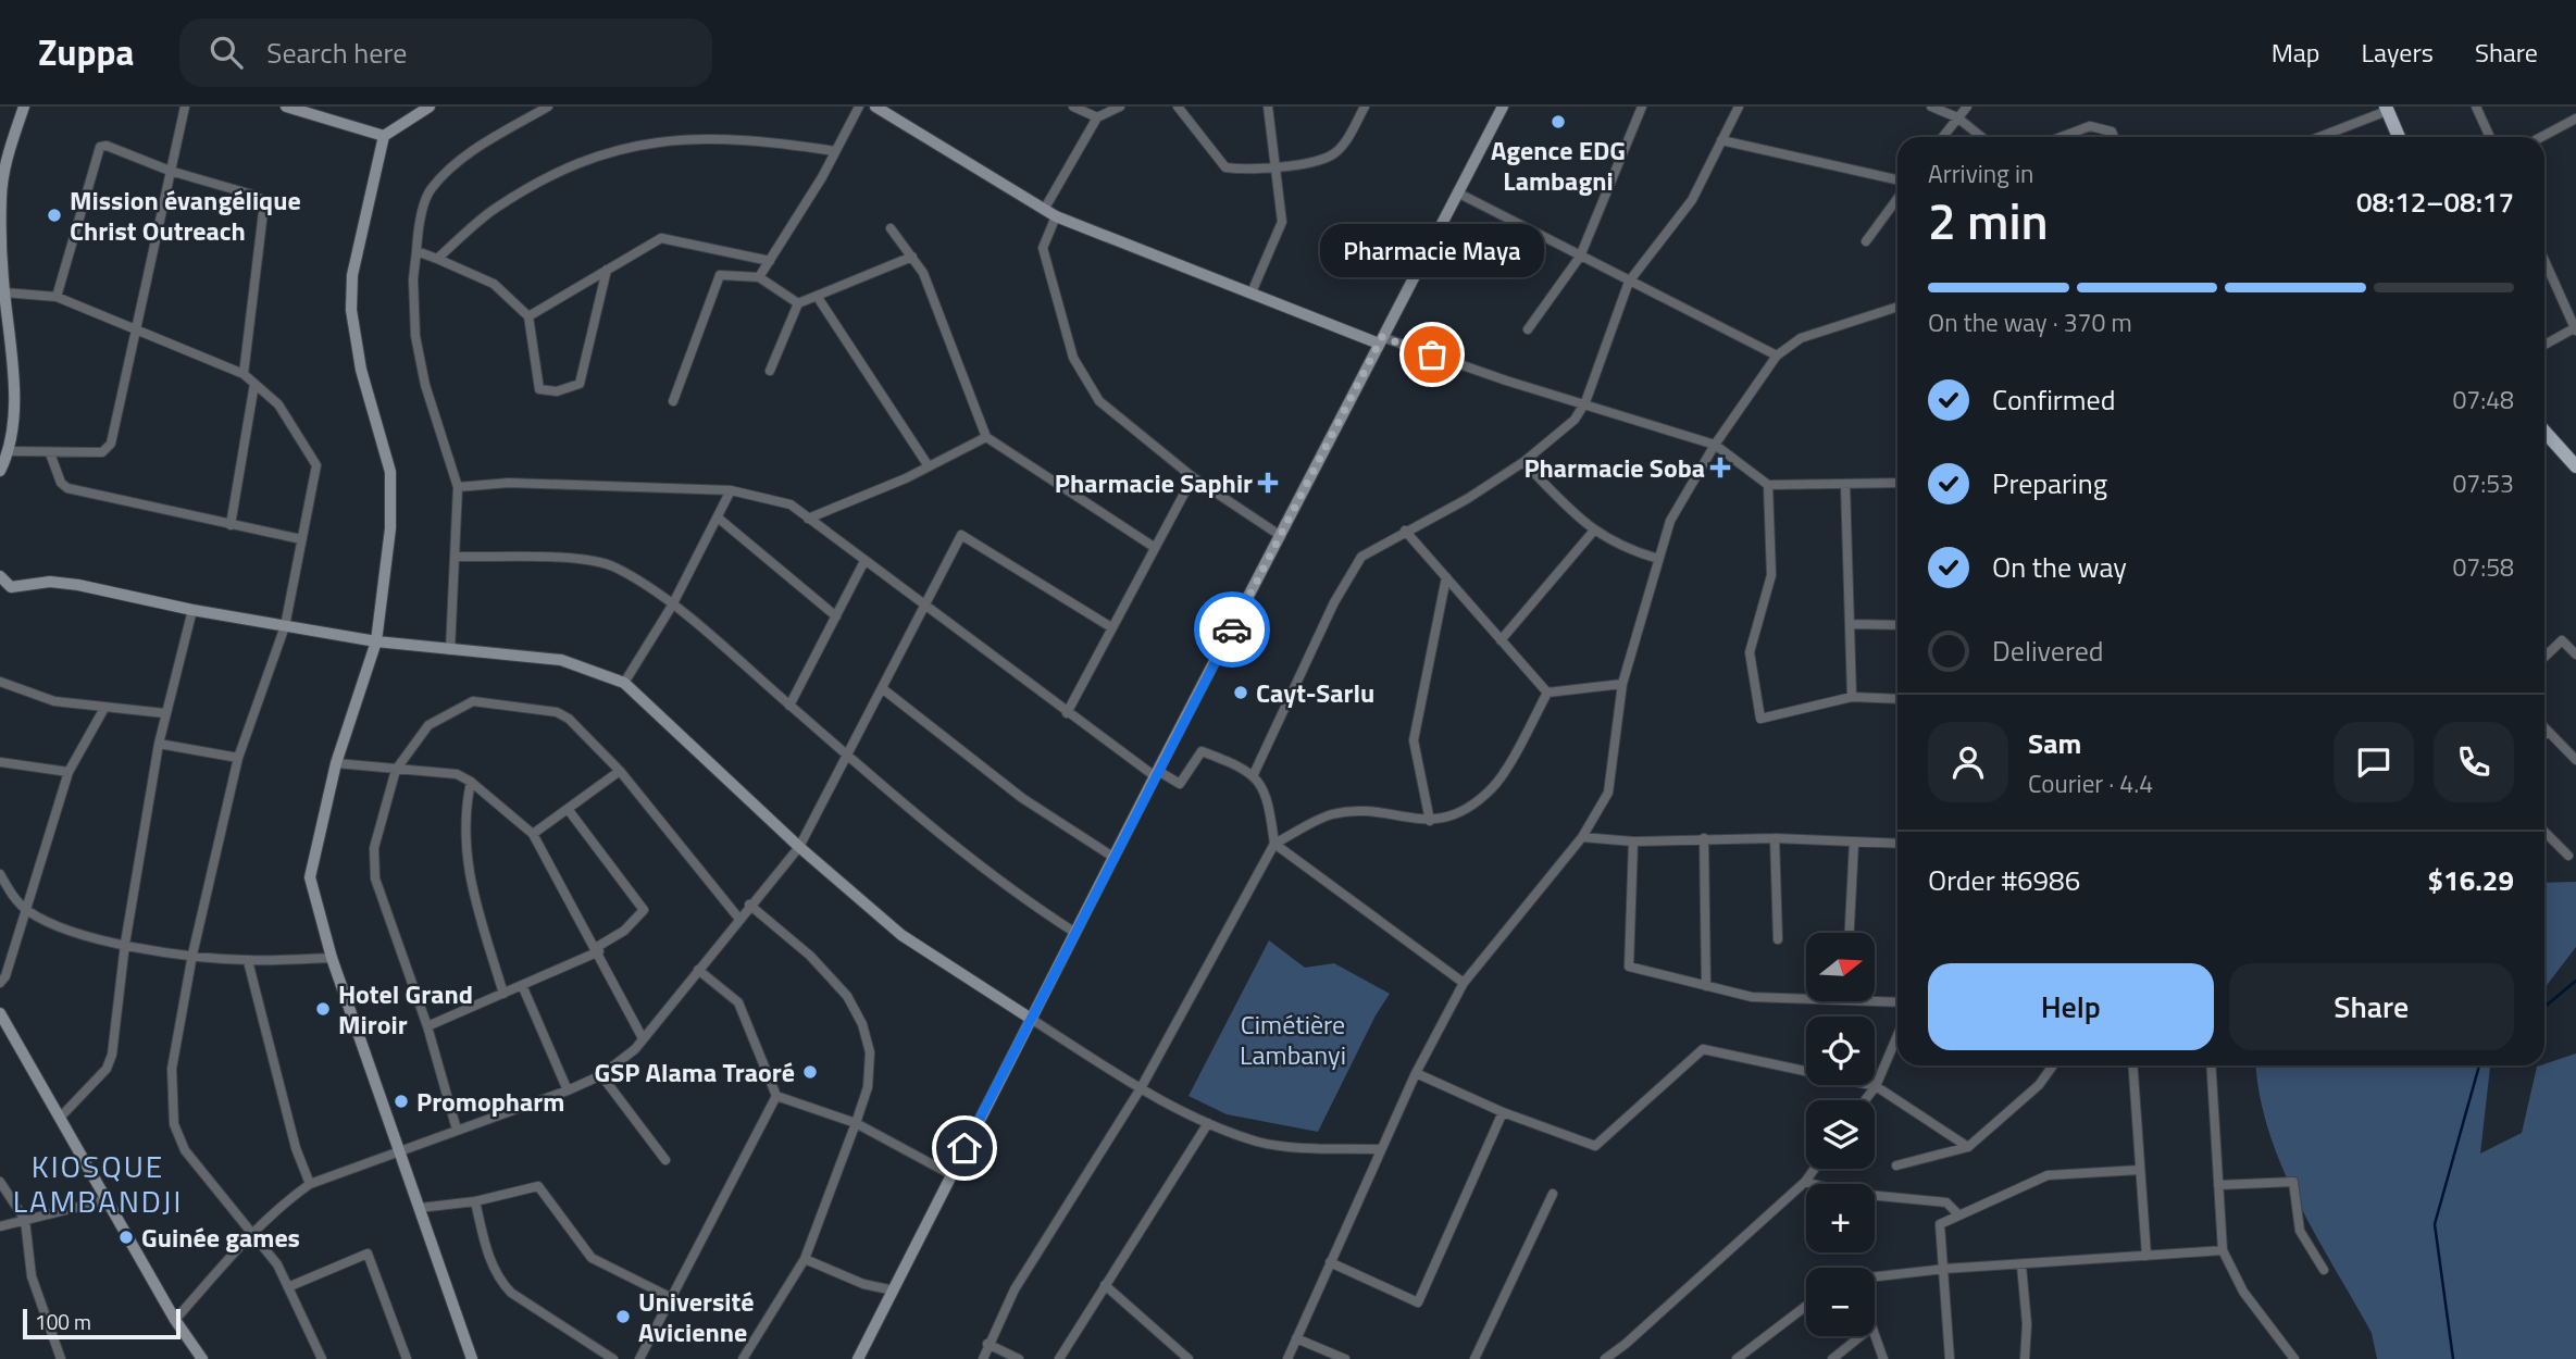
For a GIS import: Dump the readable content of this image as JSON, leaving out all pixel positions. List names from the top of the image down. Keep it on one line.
{"districts":["KIOSQUE LAMBANDJI"],"parks":["Cimétière Lambanyi"],"places":{"other":["Agence EDG Lambagni","Mission évangélique Christ Outreach","Pharmacie Maya","Cayt-Sarlu","Hotel Grand Miroir","GSP Alama Traoré","Promopharm","Guinée games","Université Avicienne"],"health":["Pharmacie Soba","Pharmacie Saphir"]},"scale_bar":"100 m","north":"right","page":{"header":"Zuppa","search":"Search here","nav":["Map","Layers","Share"],"heading":["2 min","Arriving in","08:12–08:17"],"panel":["Sam","Courier · 4.4","Order #6986","$16.29"],"bubble":"Pharmacie Maya","bar":"On the way · 370 m","list":[["Confirmed","07:48"],["Preparing","07:53"],["On the way","07:58"],"Delivered"],"map_buttons":["+","−"],"buttons":["Help","Share"],"scale":"100 m"}}
